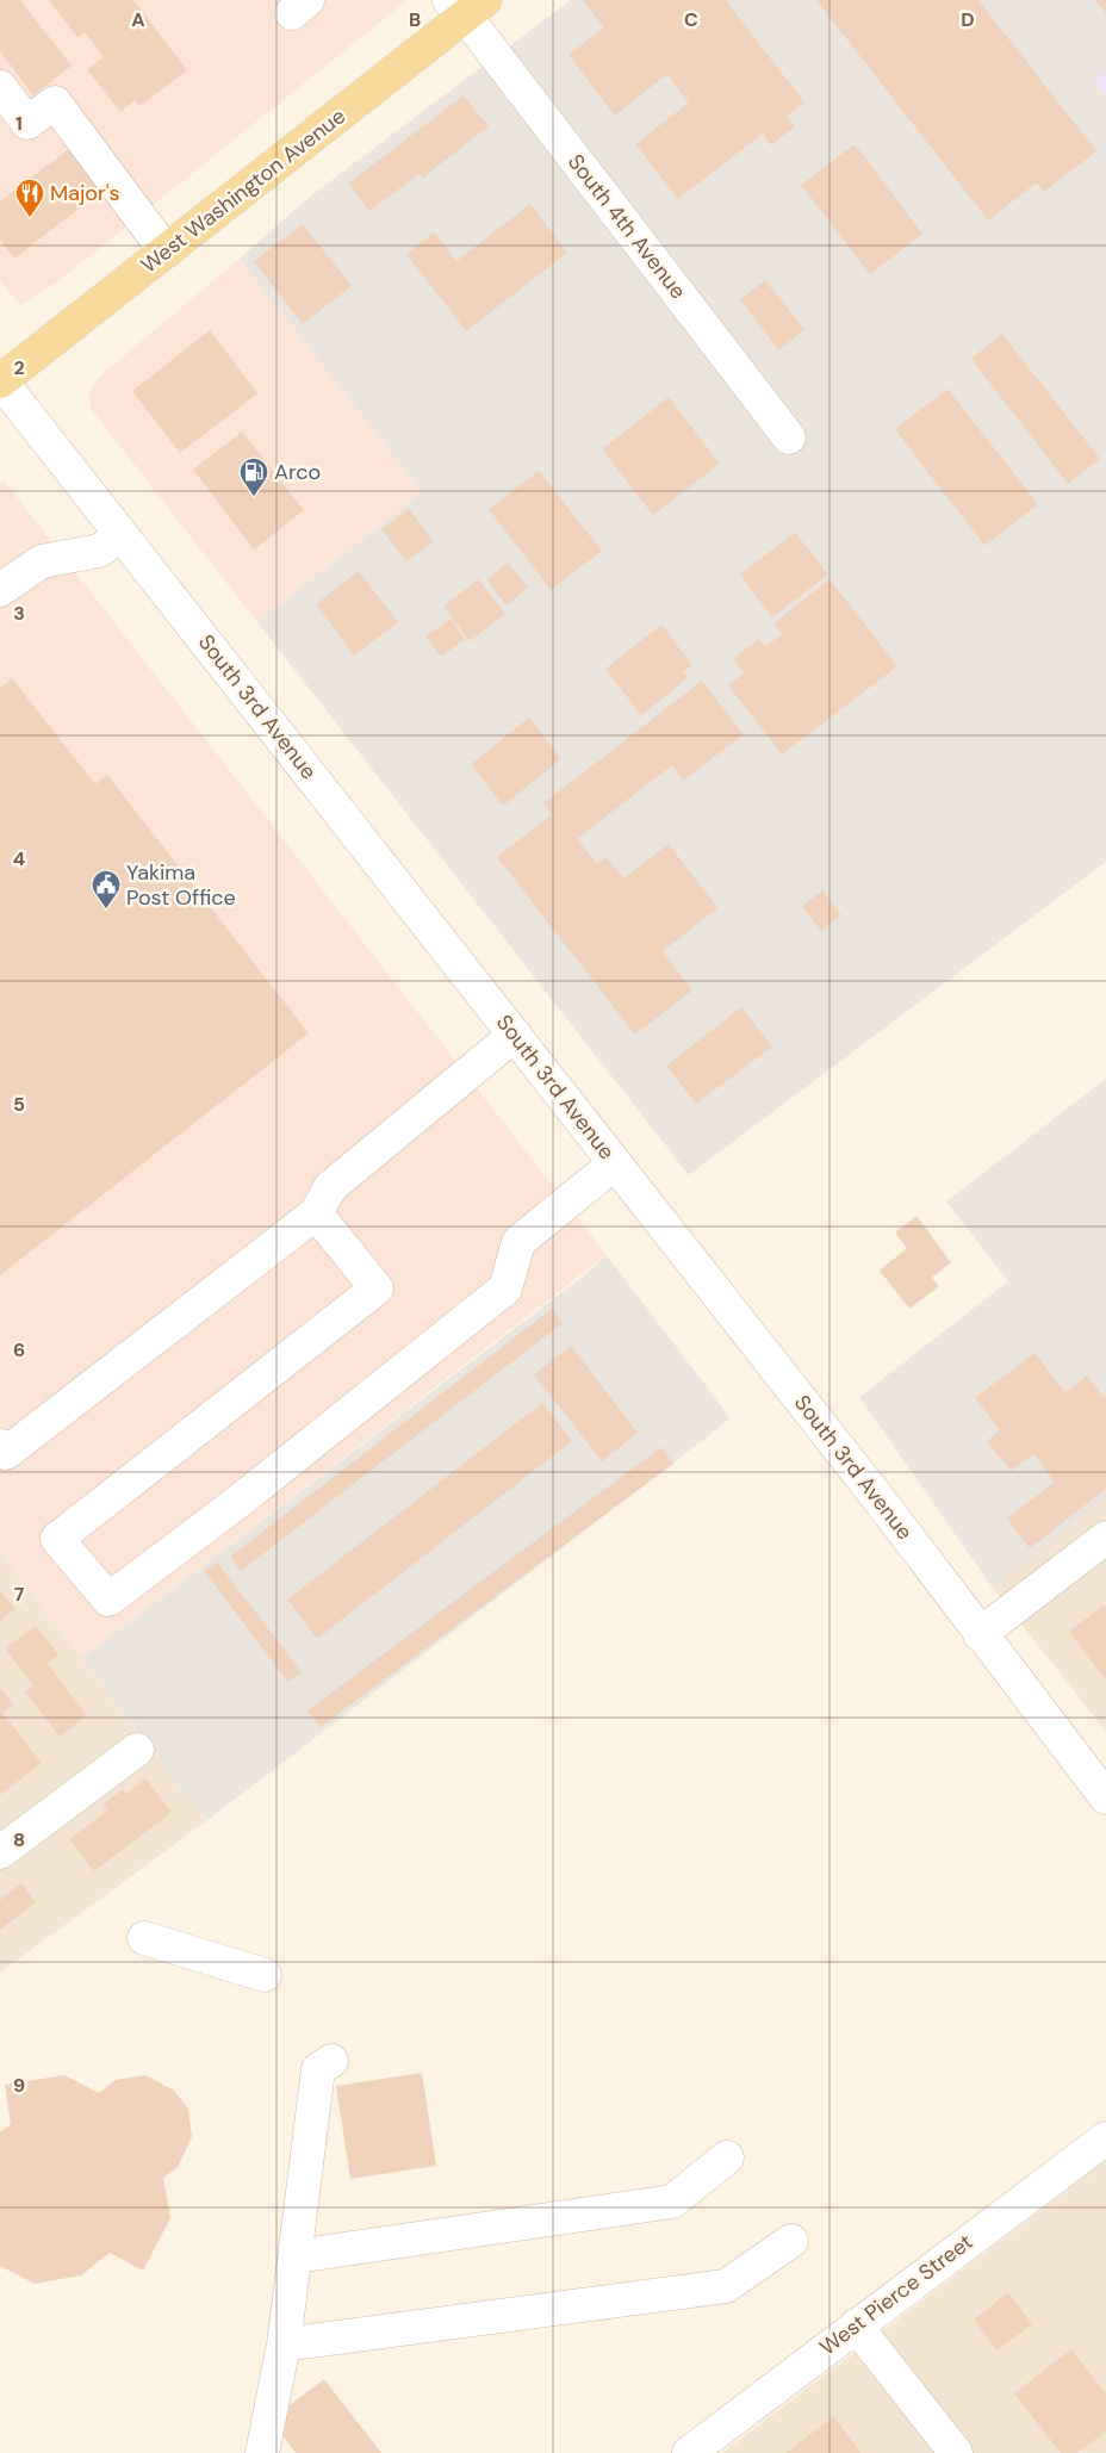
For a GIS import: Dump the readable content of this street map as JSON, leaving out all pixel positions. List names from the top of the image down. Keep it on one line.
{"streets":{"main road":["West Washington Avenue"],"street":["South 4th Avenue","South 3rd Avenue","West Pierce Street"]},"crossings":[["West Washington Avenue","South 4th Avenue"],["West Washington Avenue","South 3rd Avenue"]],"places":{"restaurant":["Major's"],"fuel station":["Arco"],"public building":["Yakima Post Office"]},"grid":{"columns":["A","B","C","D"],"rows":["1","2","3","4","5","6","7","8","9"]}}
